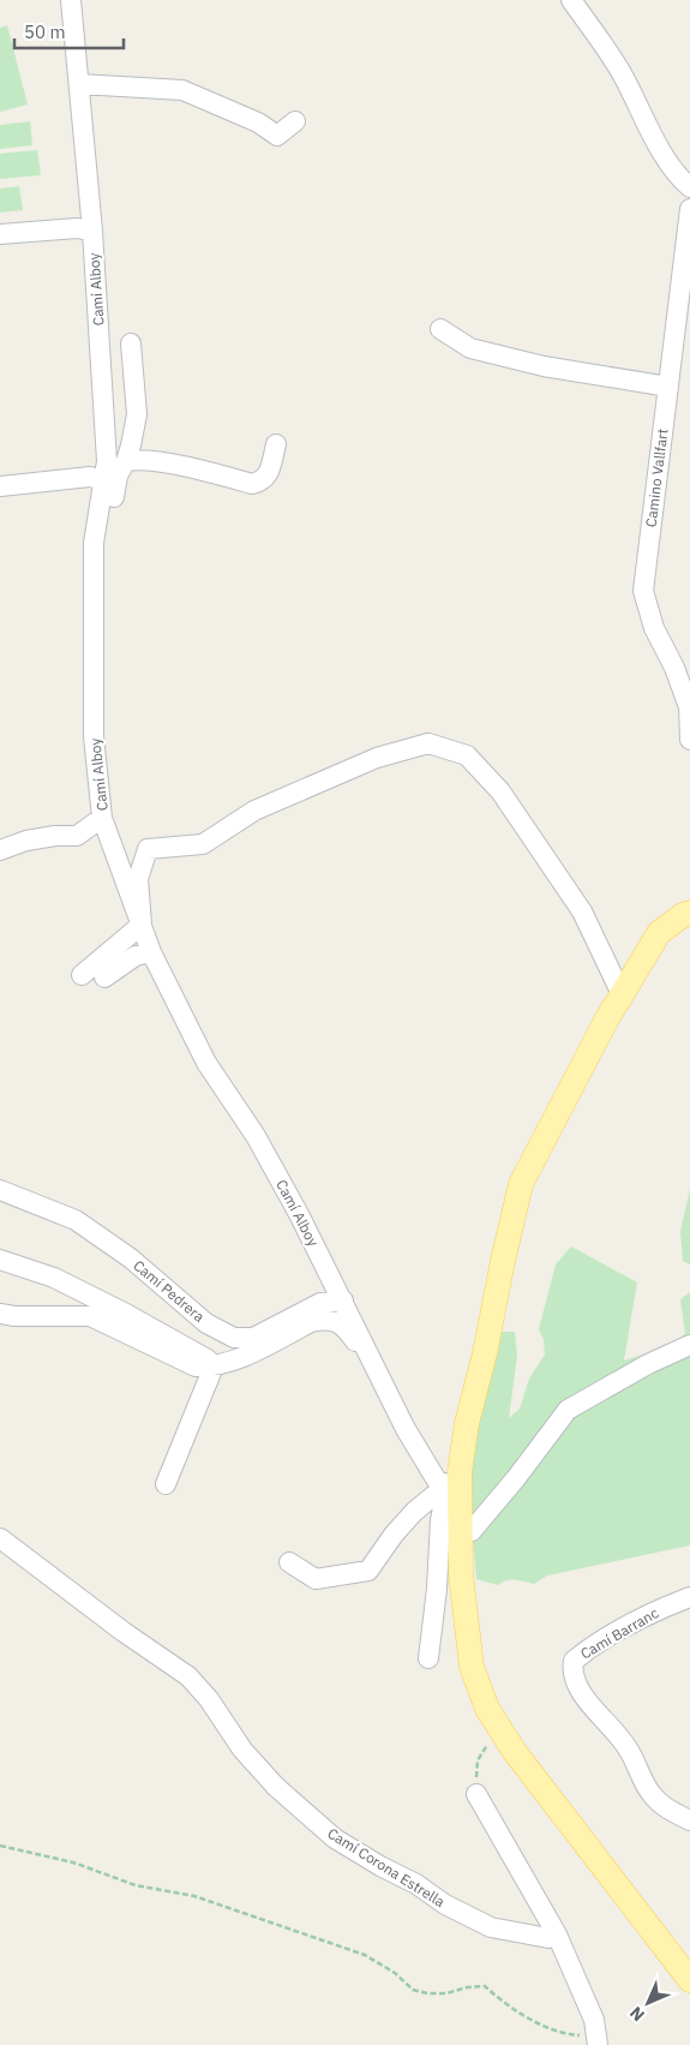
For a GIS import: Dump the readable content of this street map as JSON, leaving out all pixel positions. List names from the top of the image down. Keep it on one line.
{"streets":{"street":["Camí Alboy","Camino Vallfart","Camí Pedrera","Camí Barranc","Camí Corona Estrella"]},"crossings":[["Camí Alboy","Camí Pedrera"]],"scale_bar":"50 m","north":"bottom left"}
